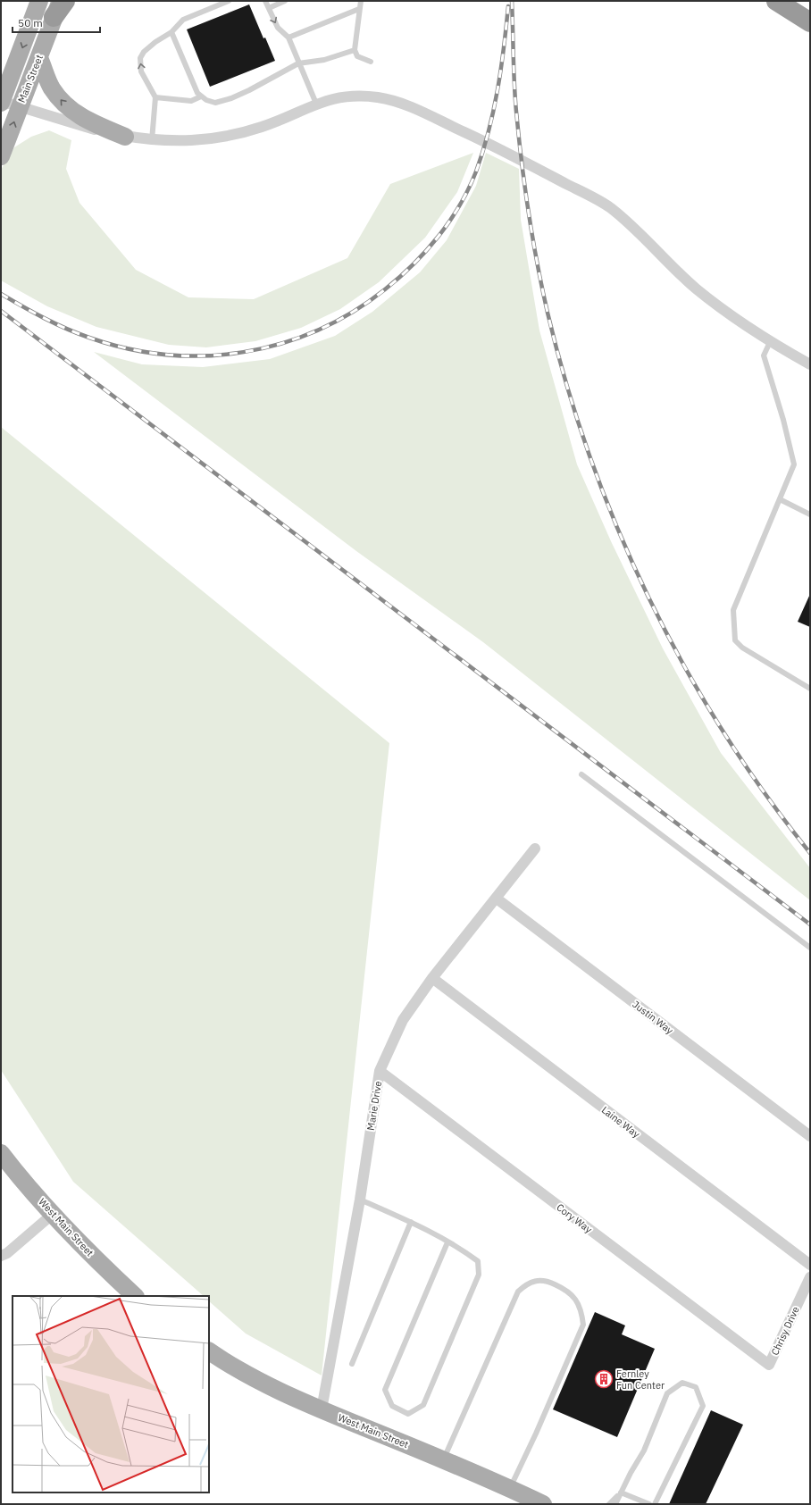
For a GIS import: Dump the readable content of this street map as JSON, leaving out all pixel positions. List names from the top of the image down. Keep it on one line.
{"streets":{"main road":["Main Street","West Main Street"],"street":["Justin Way","Marie Drive","Laine Way","Cory Way","Chrisy Drive"]},"crossings":[["Justin Way","Marie Drive"],["Marie Drive","Laine Way"],["Marie Drive","Cory Way"],["Marie Drive","West Main Street"],["Cory Way","Chrisy Drive"]],"places":{"building":["Fernley Fun Center"]},"scale_bar":"50 m"}
